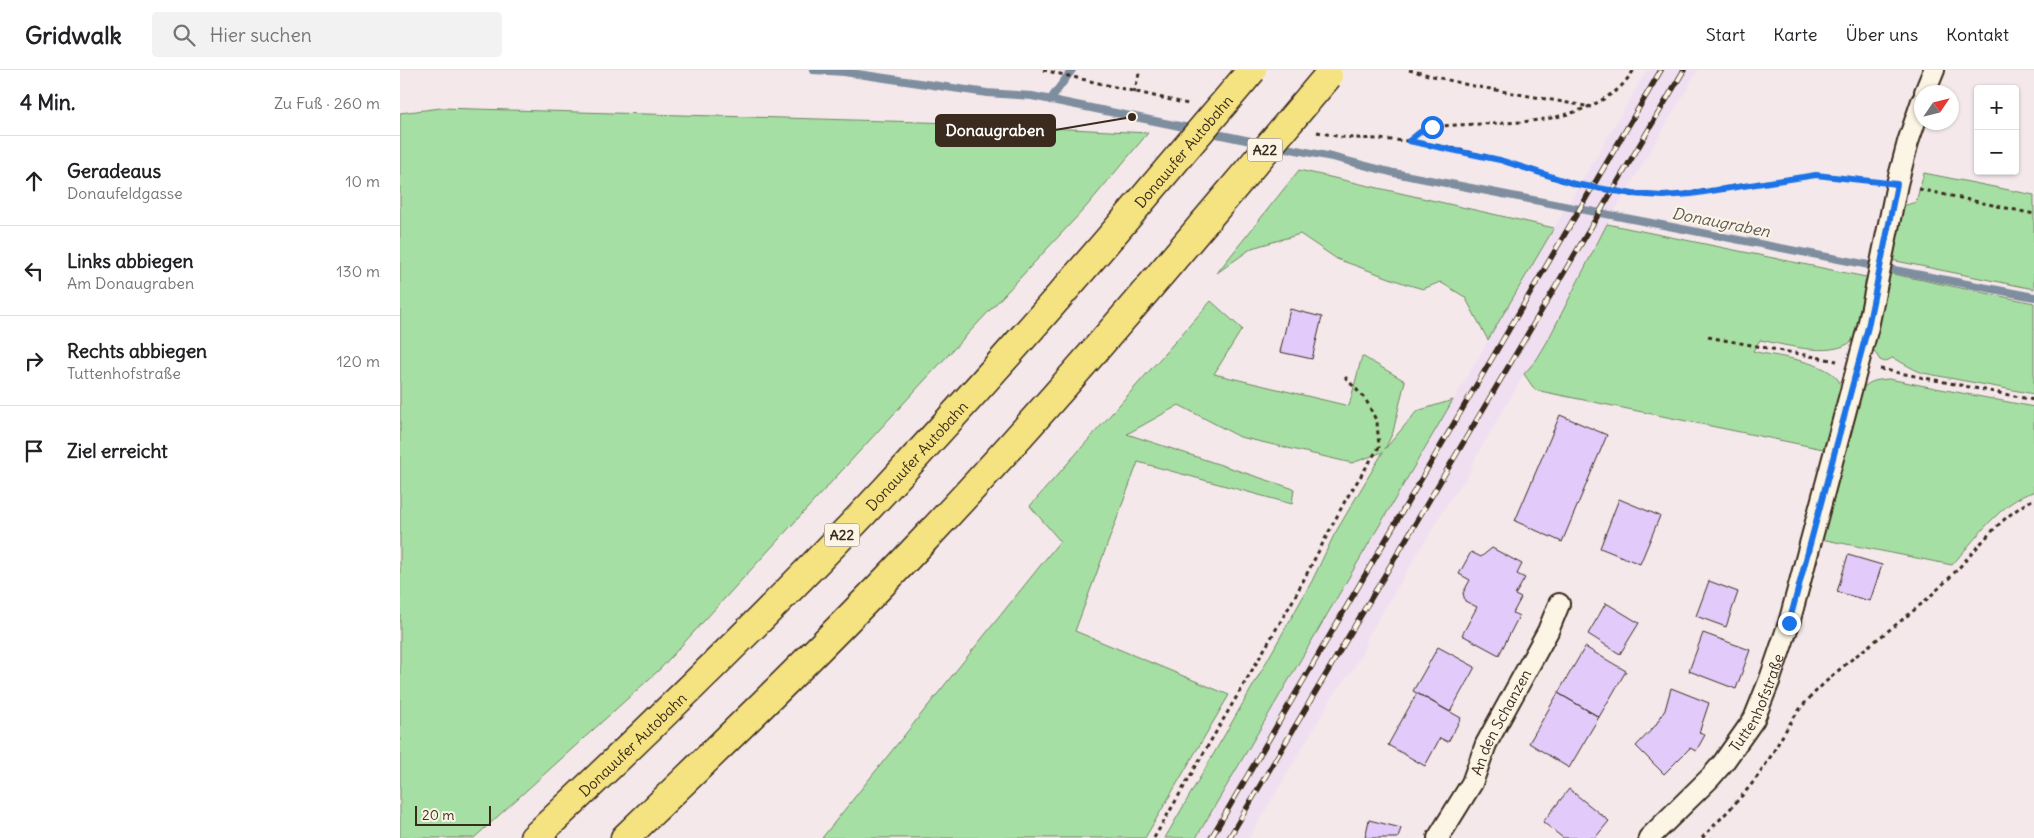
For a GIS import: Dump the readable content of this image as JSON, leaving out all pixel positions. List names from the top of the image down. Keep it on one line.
{"streets":{"highway":["A22","Donauufer Autobahn"],"street":["Tuttenhofstraße","An den Schanzen"]},"water":["Donaugraben"],"places":["Donaugraben"],"scale_bar":"20 m","north":"top right","page":{"header":"Gridwalk","search":"Hier suchen","nav":["Start","Karte","Über uns","Kontakt"],"heading":["4 Min.","Zu Fuß · 260 m"],"map_buttons":["+","−"],"list":[["Geradeaus","Donaufeldgasse","10 m"],["Links abbiegen","Am Donaugraben","130 m"],["Rechts abbiegen","Tuttenhofstraße","120 m"],"Ziel erreicht"],"scale":"20 m"}}
